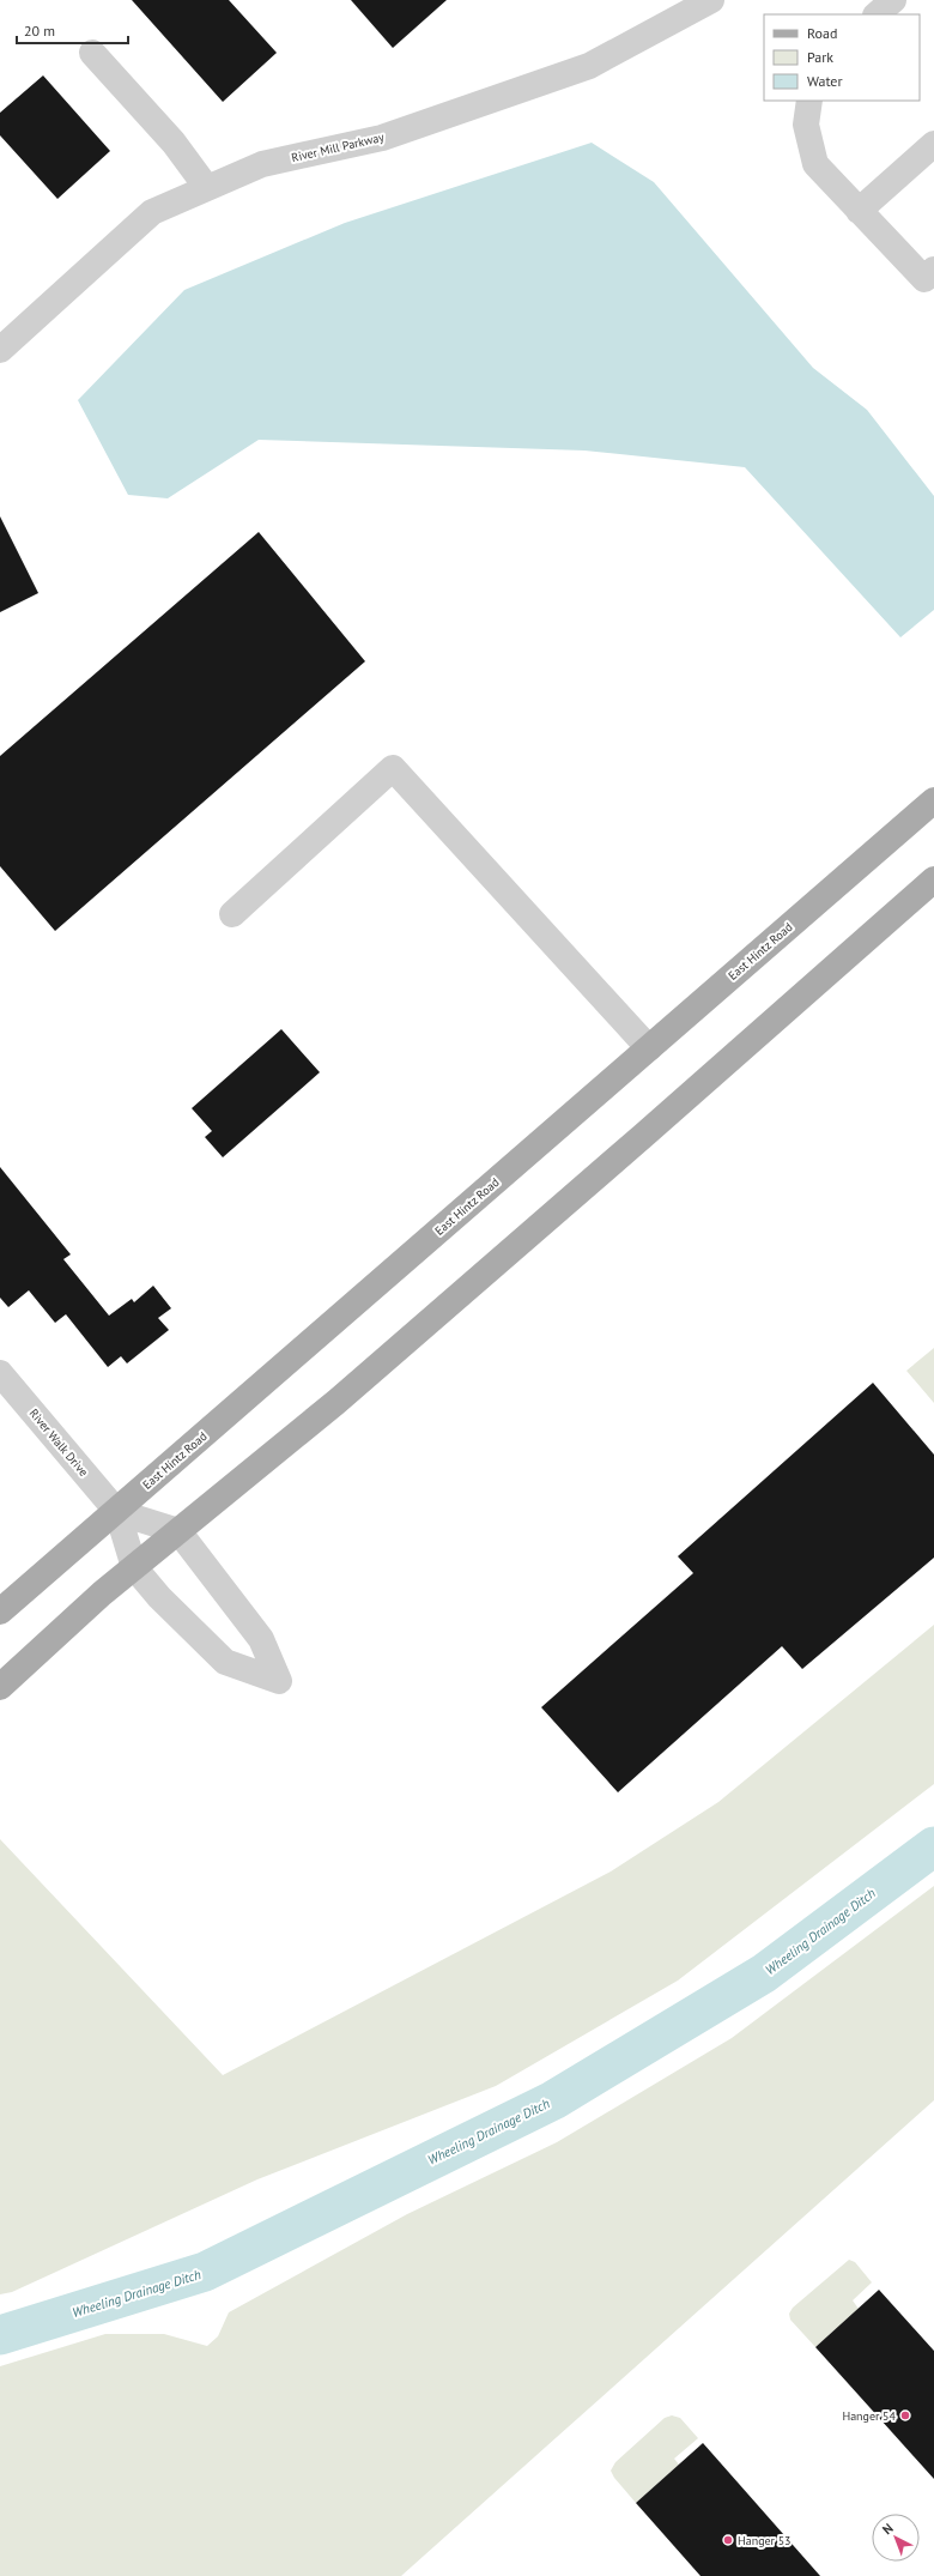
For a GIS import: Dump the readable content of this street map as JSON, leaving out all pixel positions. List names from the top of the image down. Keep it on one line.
{"streets":{"main road":["East Hintz Road"],"street":["River Mill Parkway","River Walk Drive"]},"crossings":[["East Hintz Road","River Walk Drive"]],"water":["Wheeling Drainage Ditch"],"places":["Hanger 54","Hanger 53"],"legend":["Road","Park","Water"],"scale_bar":"20 m","north":"top left"}
